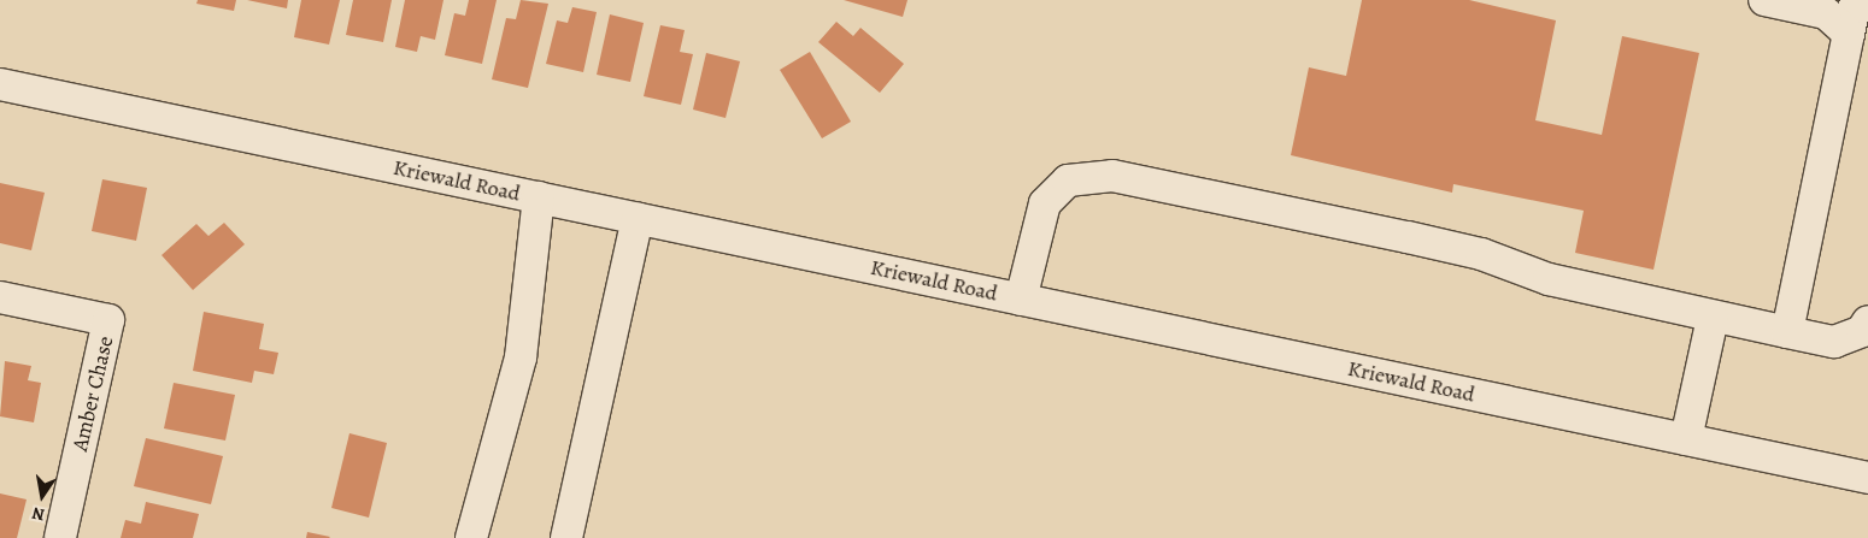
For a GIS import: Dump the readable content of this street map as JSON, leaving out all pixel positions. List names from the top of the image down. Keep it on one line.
{"streets":{"street":["Kriewald Road","Amber Chase"]},"north":"bottom"}
